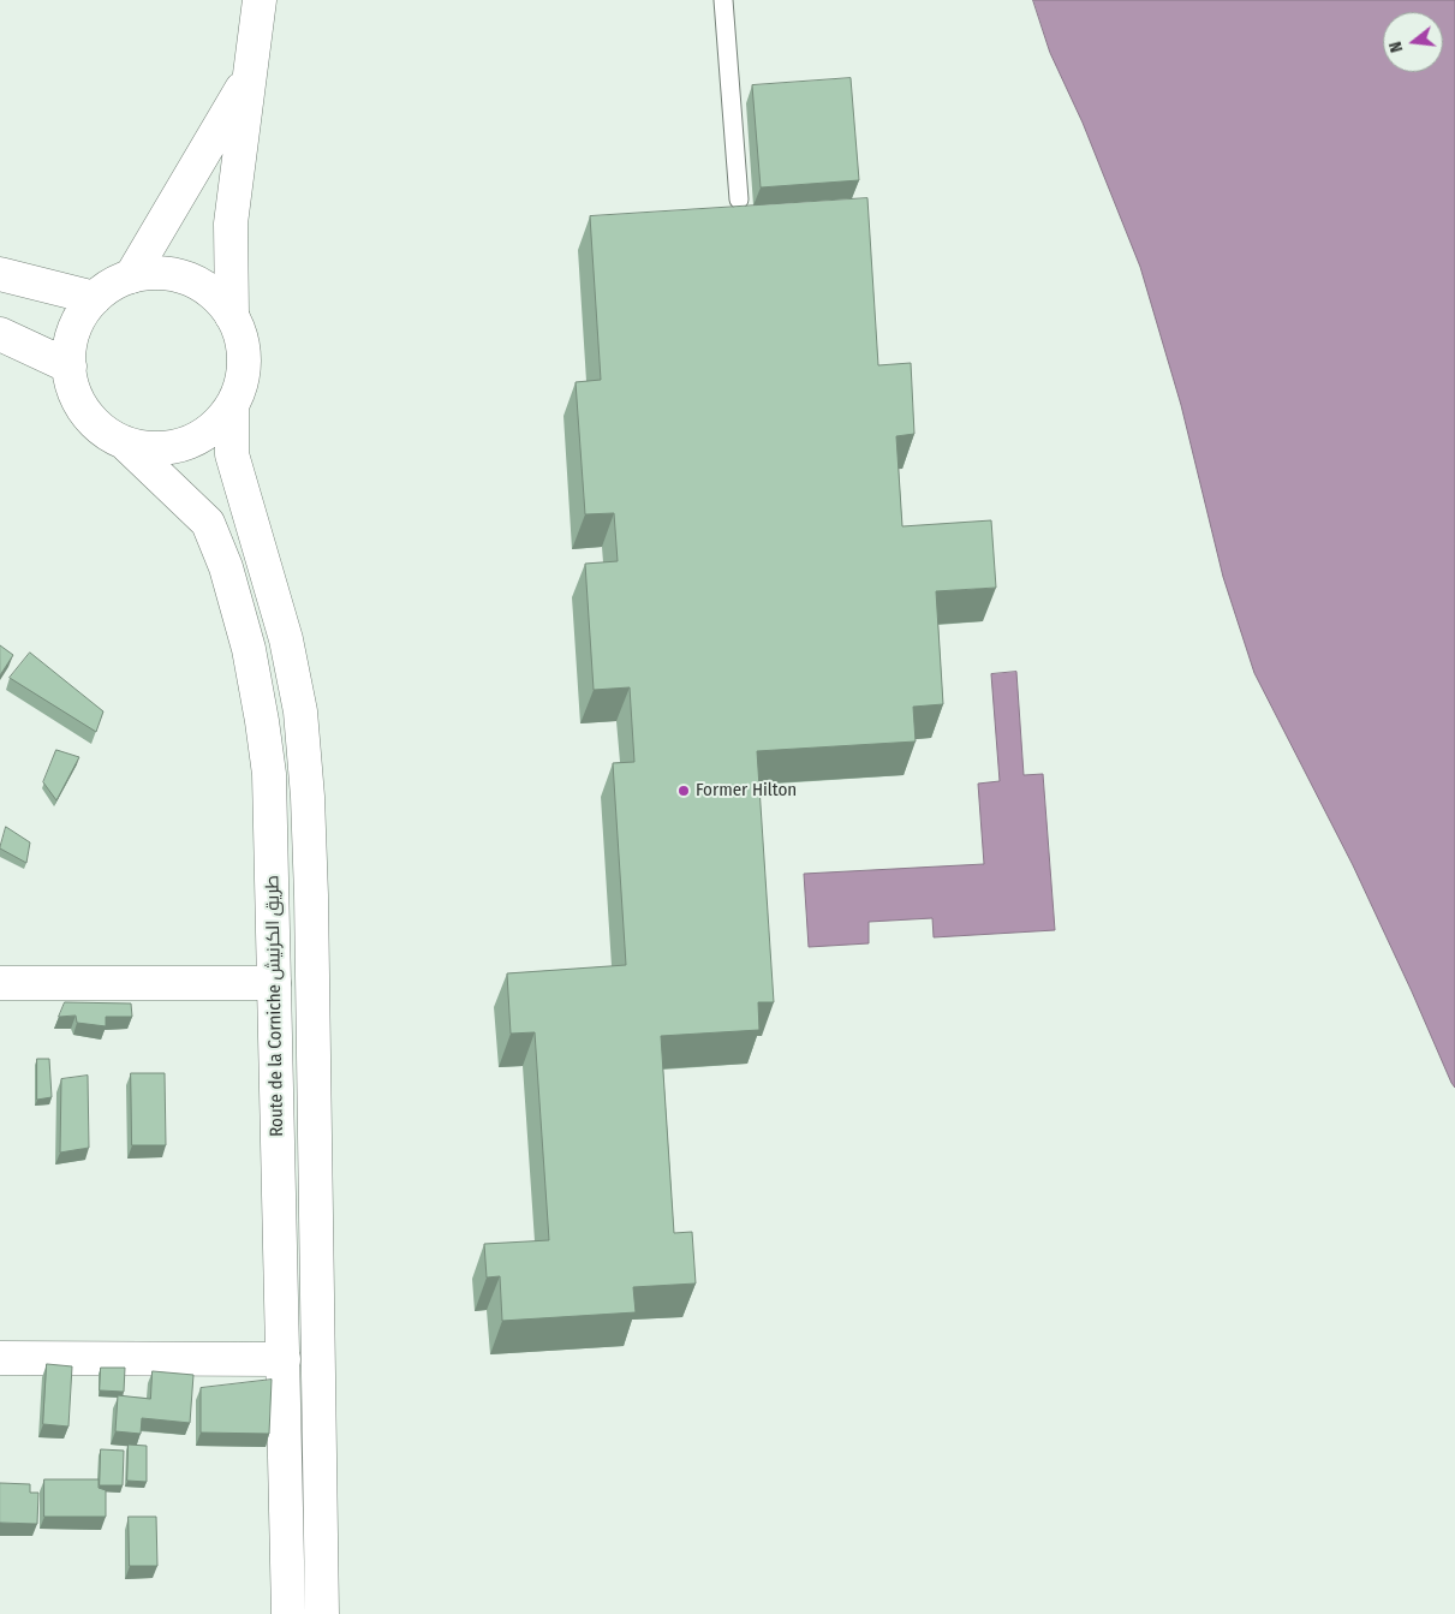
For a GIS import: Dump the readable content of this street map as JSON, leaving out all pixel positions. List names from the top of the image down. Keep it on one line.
{"streets":{"street":["Route de la Corniche طريق الكرنيش"]},"places":["Former Hilton"],"north":"left"}
